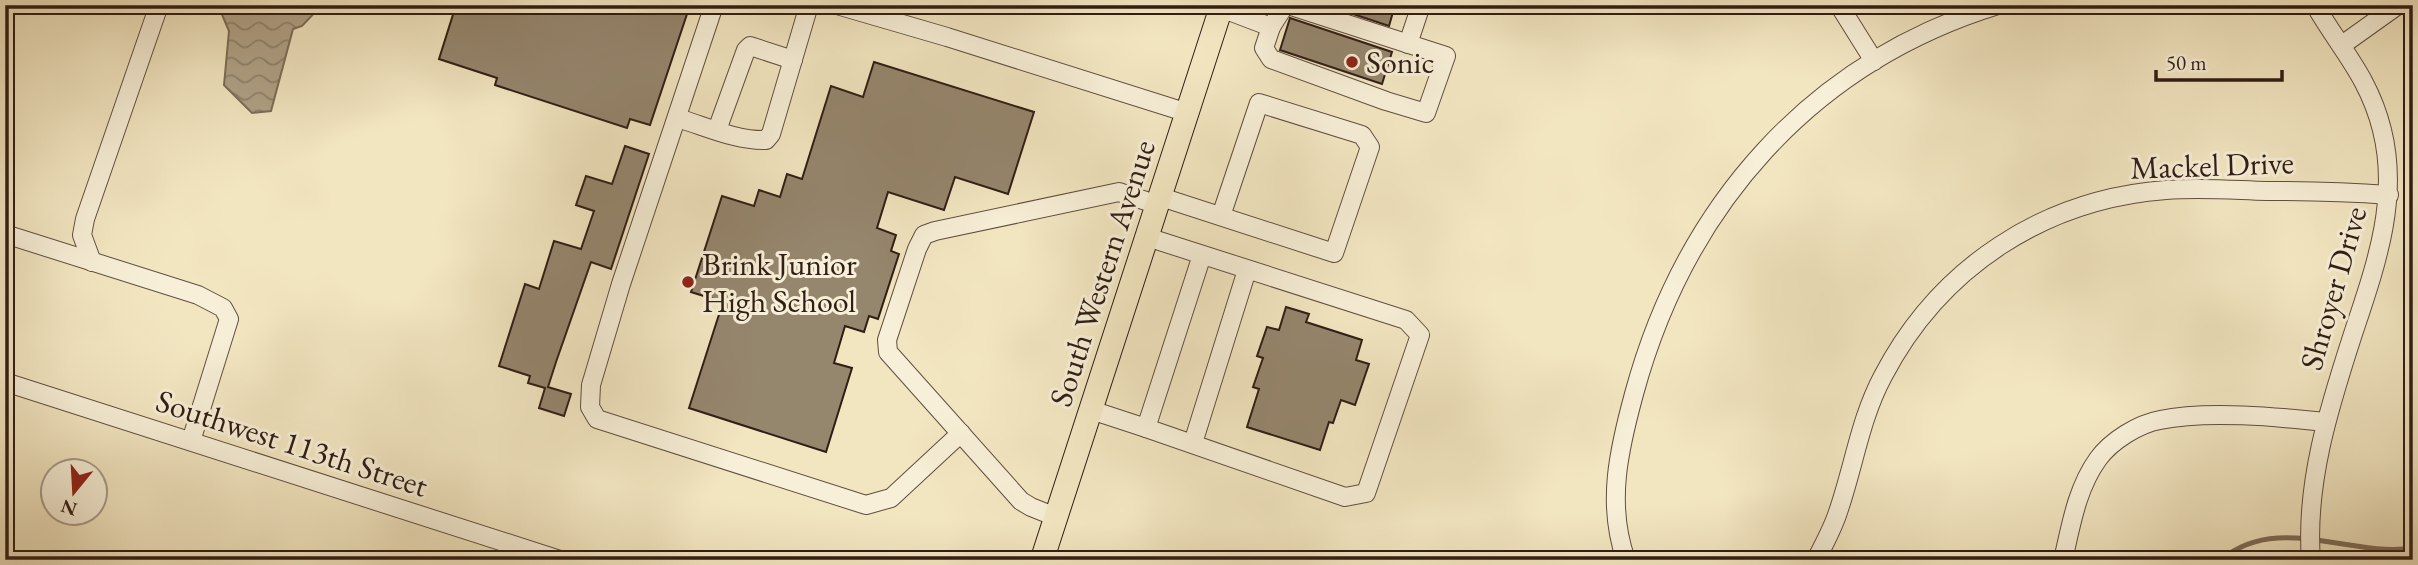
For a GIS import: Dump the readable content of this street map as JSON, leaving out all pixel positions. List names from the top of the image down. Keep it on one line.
{"streets":{"main road":["South Western Avenue"],"street":["Mackel Drive","Shroyer Drive","Southwest 113th Street"]},"crossings":[["Mackel Drive","Shroyer Drive"]],"places":["Sonic","Brink Junior High School"],"scale_bar":"50 m","north":"bottom"}
